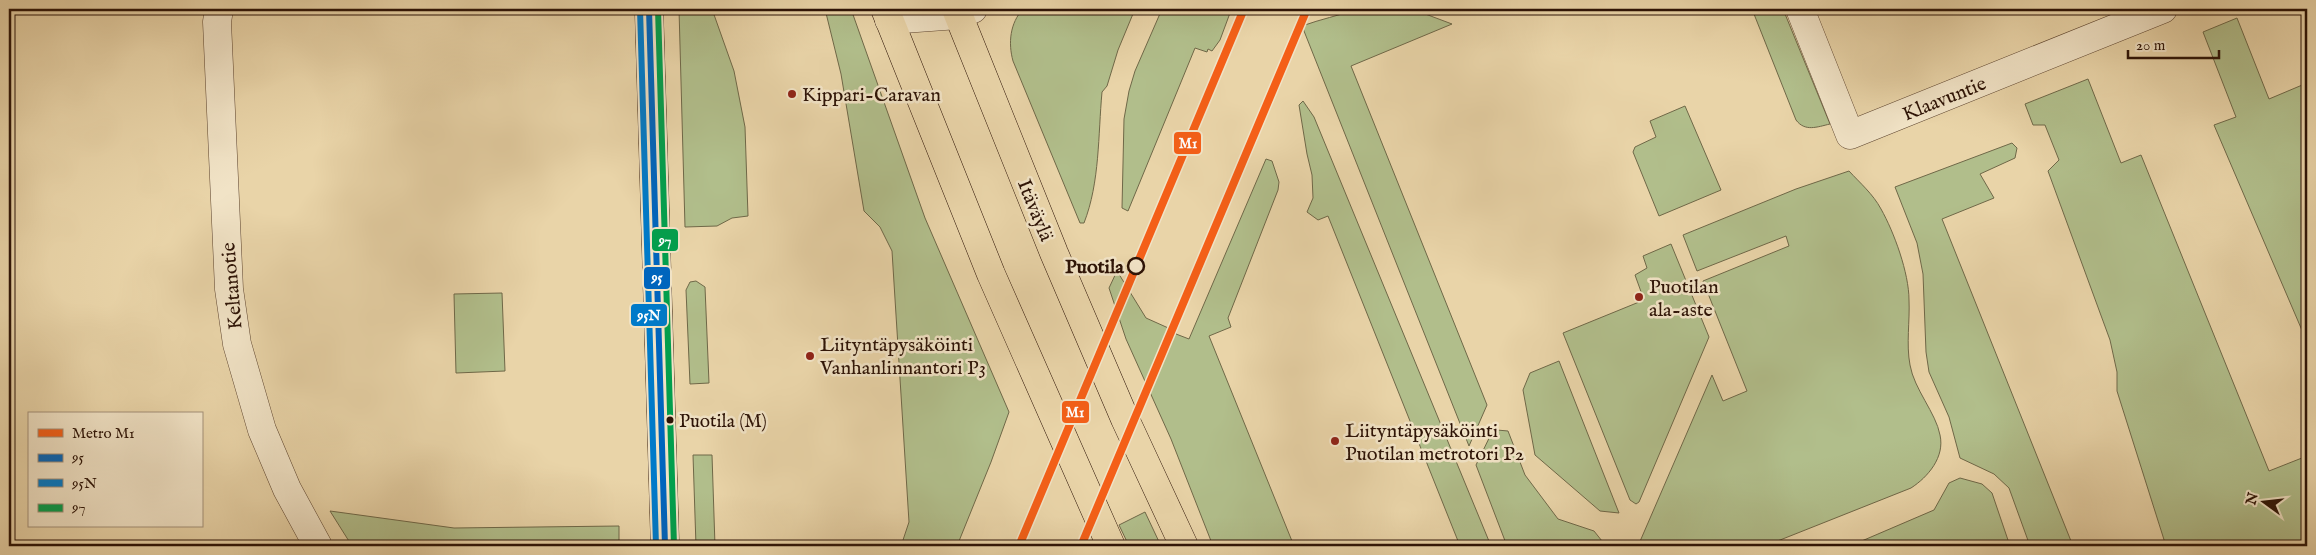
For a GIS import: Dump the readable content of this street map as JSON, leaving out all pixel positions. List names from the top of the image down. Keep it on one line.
{"streets":{"main road":["Itäväylä"],"street":["Klaavuntie","Keltanotie"]},"places":["Kippari-Caravan","Puotila","Puotilan ala-aste","Liityntäpysäköinti Vanhanlinnantori P3","Puotila (M)","Liityntäpysäköinti Puotilan metrotori P2"],"lines":["metro line M1","transit line 95","transit line 95N","transit line 97"],"legend":["Metro M1","95","95N","97"],"scale_bar":"20 m","north":"left"}
